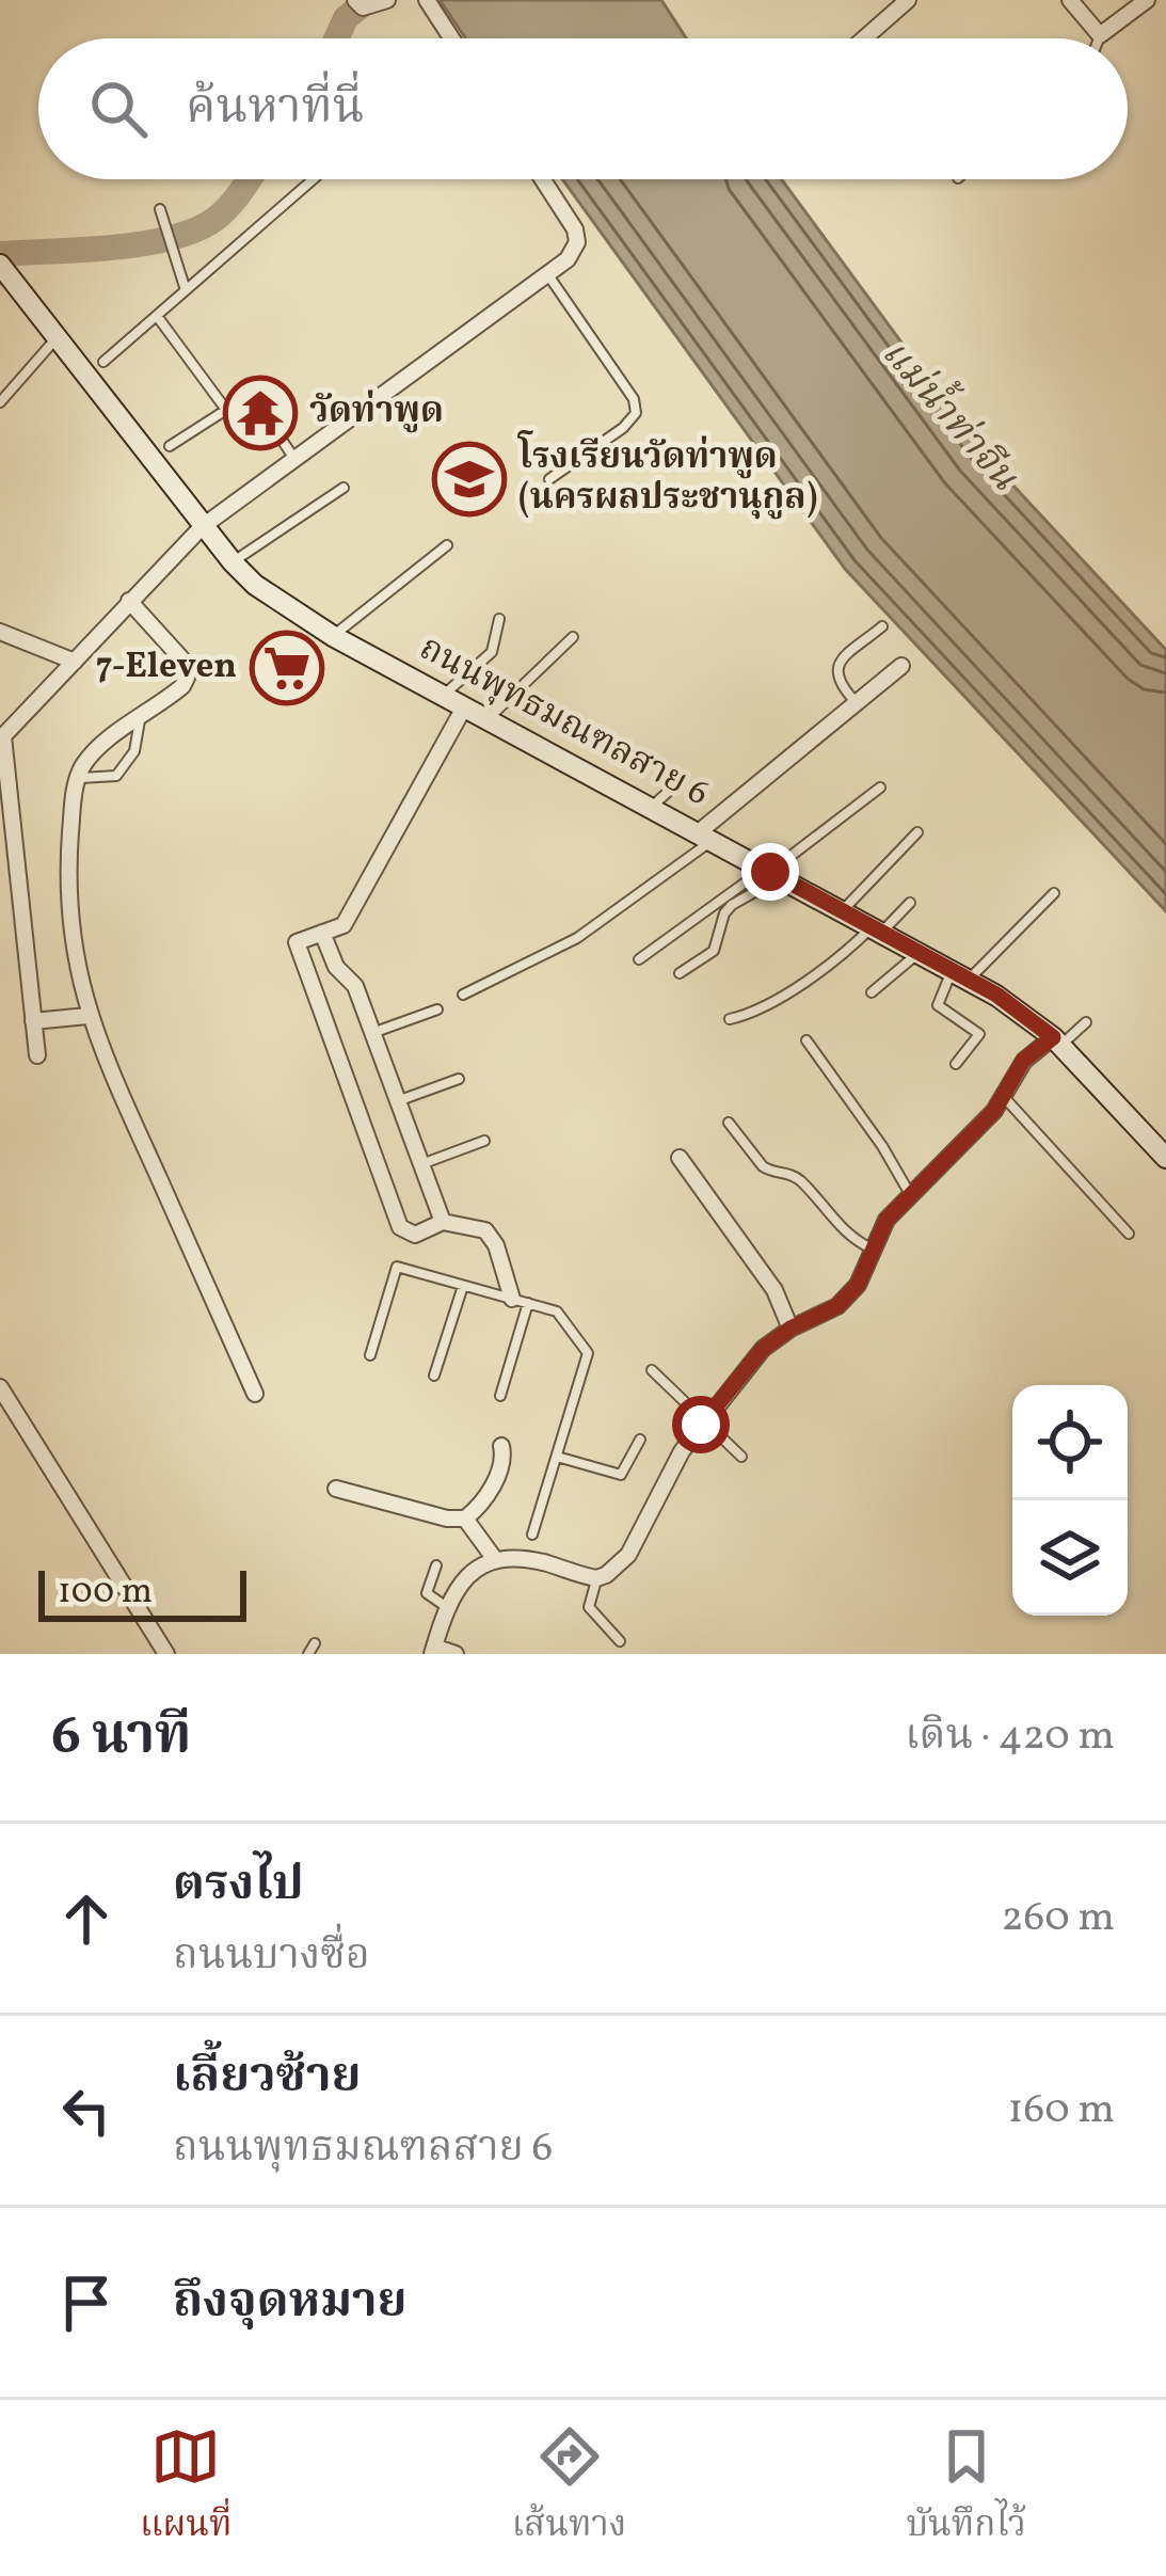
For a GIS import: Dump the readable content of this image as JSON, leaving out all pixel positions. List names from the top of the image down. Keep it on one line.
{"streets":{"main road":["ถนนพุทธมณฑลสาย 6"]},"water":["แม่น้ำท่าจีน"],"places":{"temple":["วัดท่าพูด"],"school or university":["โรงเรียนวัดท่าพูด (นครผลประชานุกูล)"],"supermarket":["7-Eleven"]},"scale_bar":"100 m","page":{"search":"ค้นหาที่นี่","scale":"100 m","heading":["6 นาที","เดิน · 420 m"],"list":[["ตรงไป","ถนนบางซื่อ","260 m"],["เลี้ยวซ้าย","ถนนพุทธมณฑลสาย 6","160 m"],"ถึงจุดหมาย"],"nav":["แผนที่","เส้นทาง","บันทึกไว้"]}}
